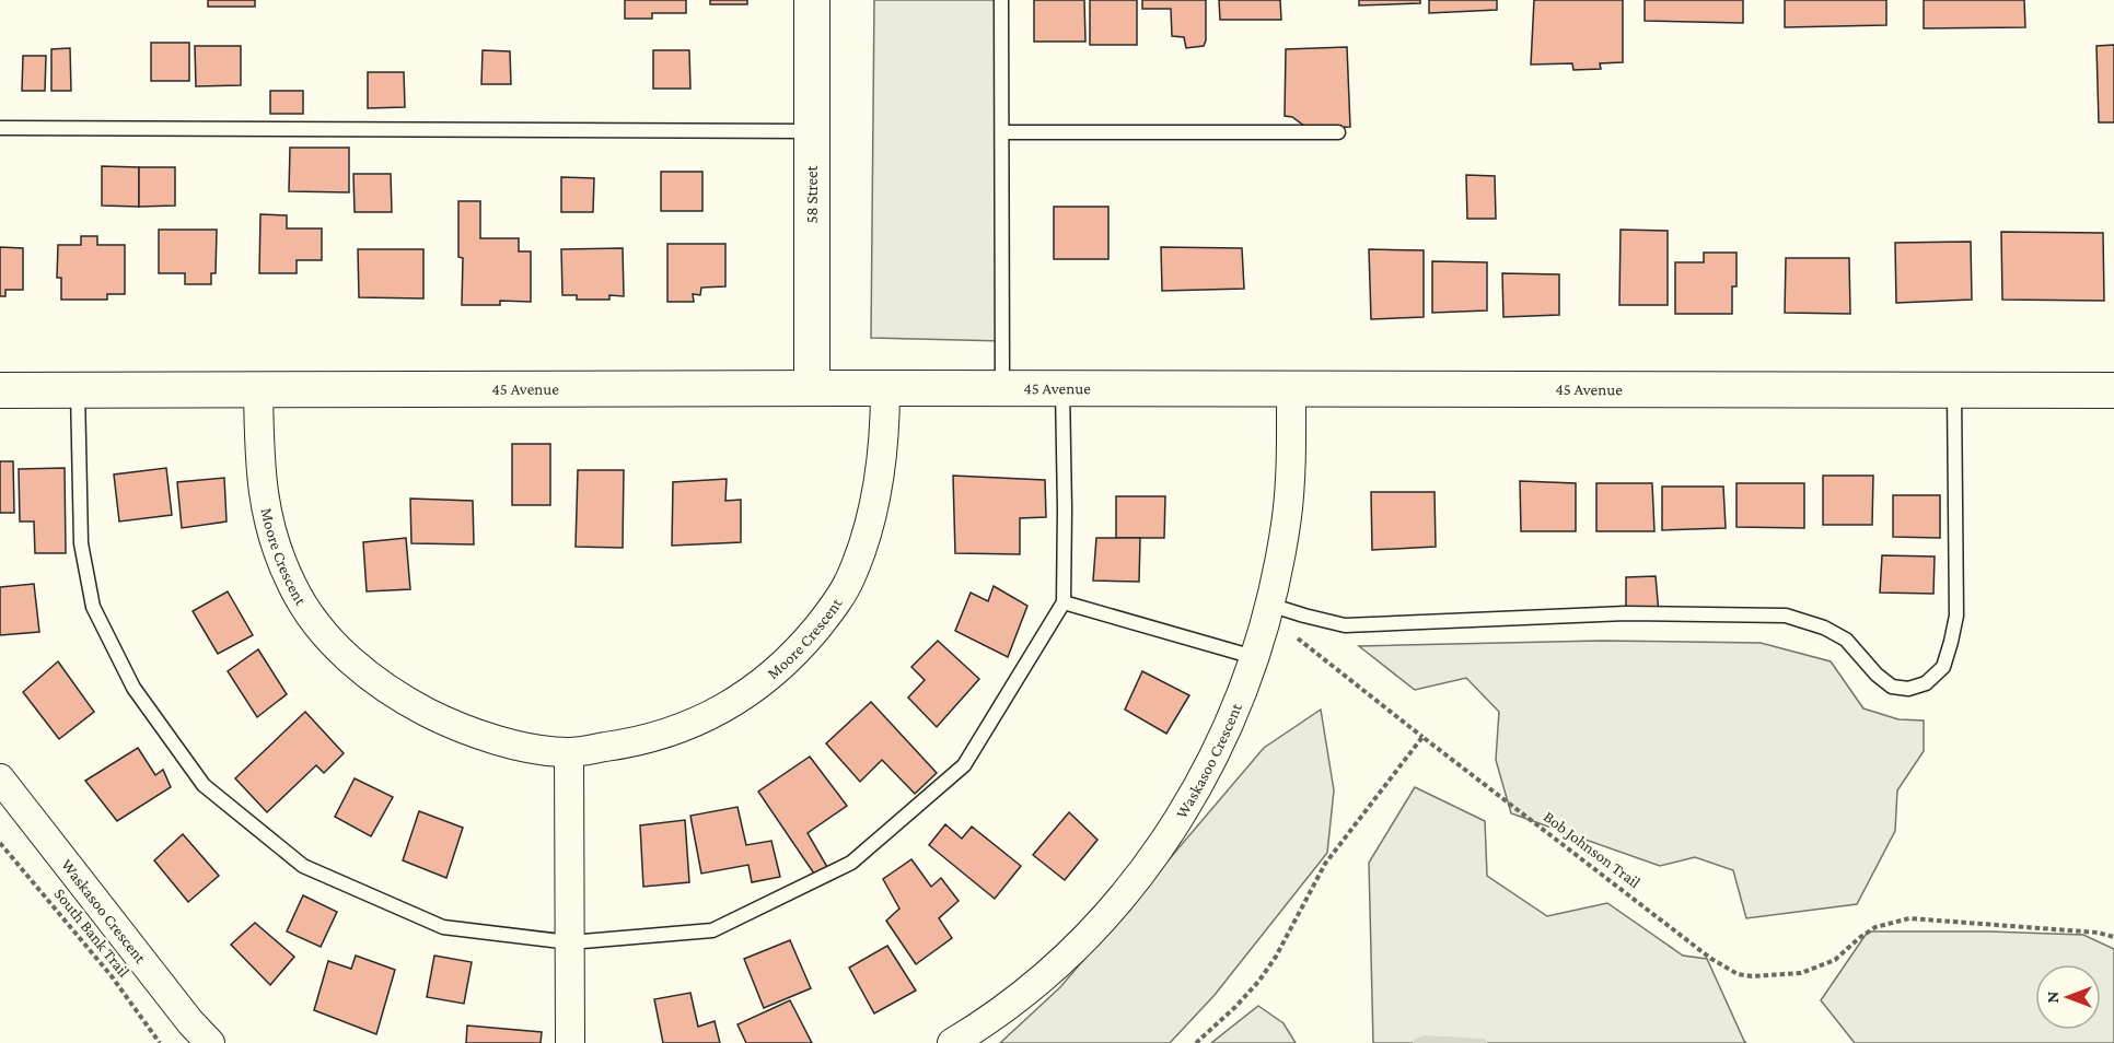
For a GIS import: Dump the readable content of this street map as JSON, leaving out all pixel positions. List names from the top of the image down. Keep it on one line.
{"streets":{"street":["58 Street","45 Avenue","Moore Crescent","Waskasoo Crescent"],"path":["Bob Johnson Trail","South Bank Trail"]},"crossings":[["58 Street","45 Avenue"],["45 Avenue","Moore Crescent"],["45 Avenue","Waskasoo Crescent"],["Waskasoo Crescent","Bob Johnson Trail"]],"north":"left"}
